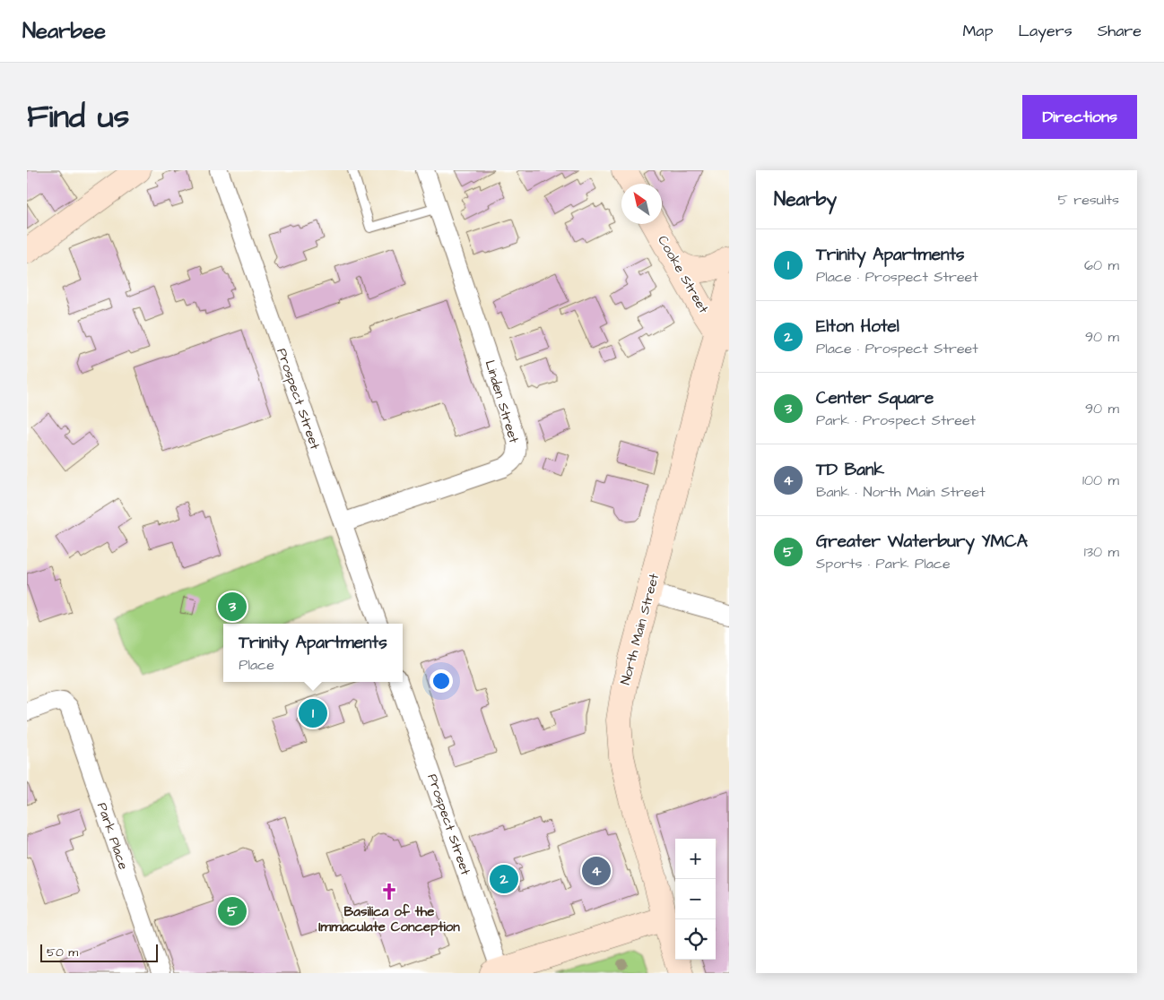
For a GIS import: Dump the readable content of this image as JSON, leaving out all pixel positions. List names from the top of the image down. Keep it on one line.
{"streets":{"main road":["Cooke Street","North Main Street"],"street":["Prospect Street","Linden Street","Park Place"]},"crossings":[["Cooke Street","North Main Street"],["Prospect Street","Linden Street"]],"places":{"church":["Basilica of the Immaculate Conception"]},"scale_bar":"50 m","north":"top left","page":{"header":"Nearbee","nav":["Map","Layers","Share"],"title":"Find us","buttons":"Directions","heading":["Nearby","5 results"],"list":[{"mark":"1","name":"Trinity Apartments","note":"Place · Prospect Street","value":"60 m"},{"mark":"2","name":"Elton Hotel","note":"Place · Prospect Street","value":"90 m"},{"mark":"3","name":"Center Square","note":"Park · Prospect Street","value":"90 m"},{"mark":"4","name":"TD Bank","note":"Bank · North Main Street","value":"100 m"},{"mark":"5","name":"Greater Waterbury YMCA","note":"Sports · Park Place","value":"130 m"}],"pins":["3","1","4","2","5"],"popup":["Trinity Apartments","Place"],"map_buttons":["+","−"],"scale":"50 m"}}
